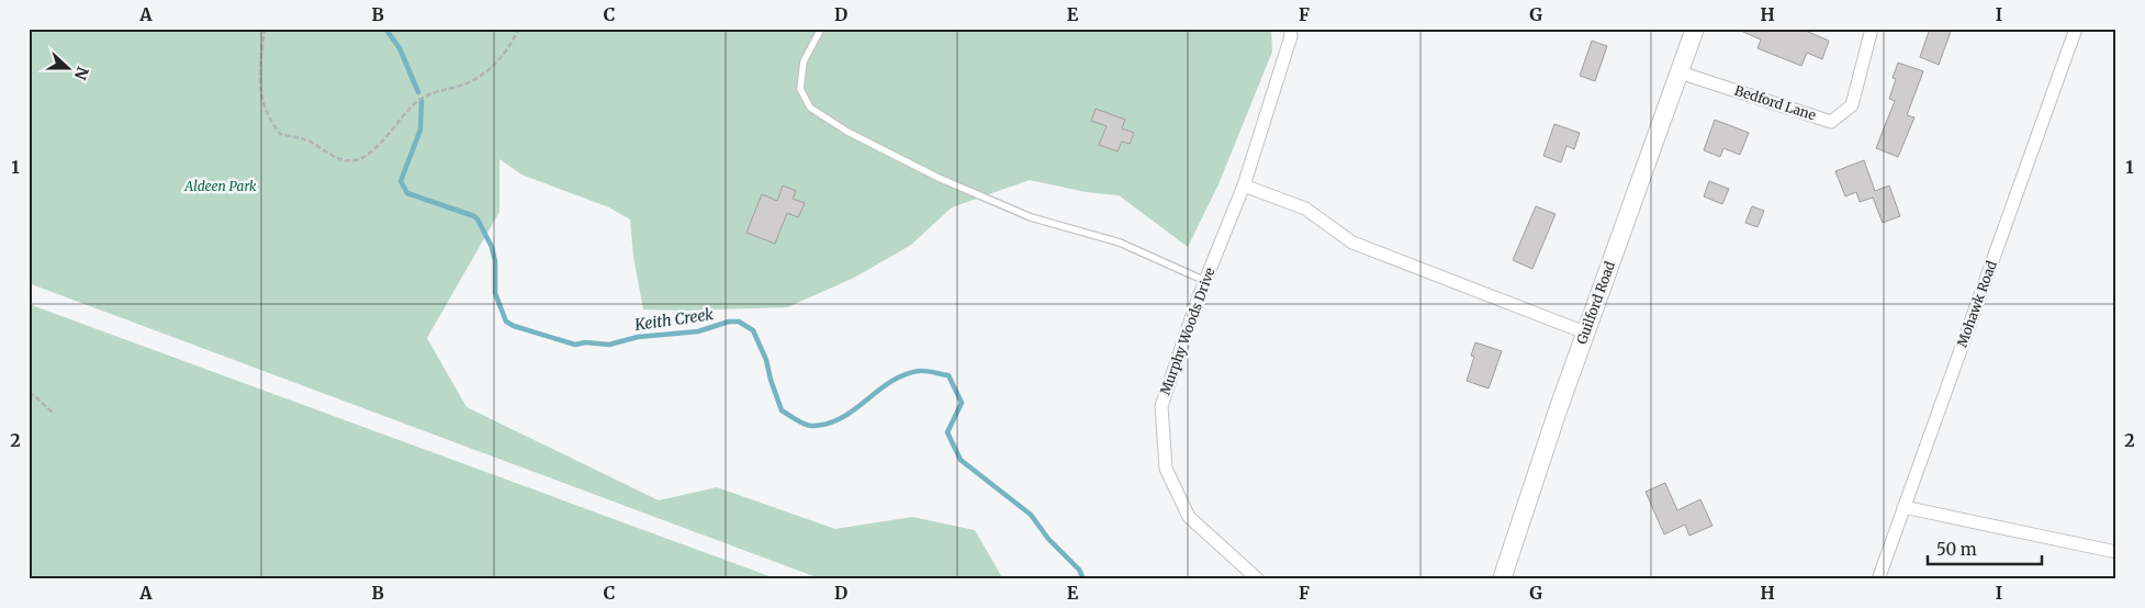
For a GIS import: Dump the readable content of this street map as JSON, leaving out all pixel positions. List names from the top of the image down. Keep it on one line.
{"streets":{"street":["Bedford Lane","Guilford Road","Mohawk Road","Murphy Woods Drive"]},"crossings":[["Bedford Lane","Guilford Road"]],"water":["Keith Creek"],"parks":["Aldeen Park"],"scale_bar":"50 m","north":"right","grid":{"columns":["A","B","C","D","E","F","G","H","I"],"rows":["1","2"]}}
